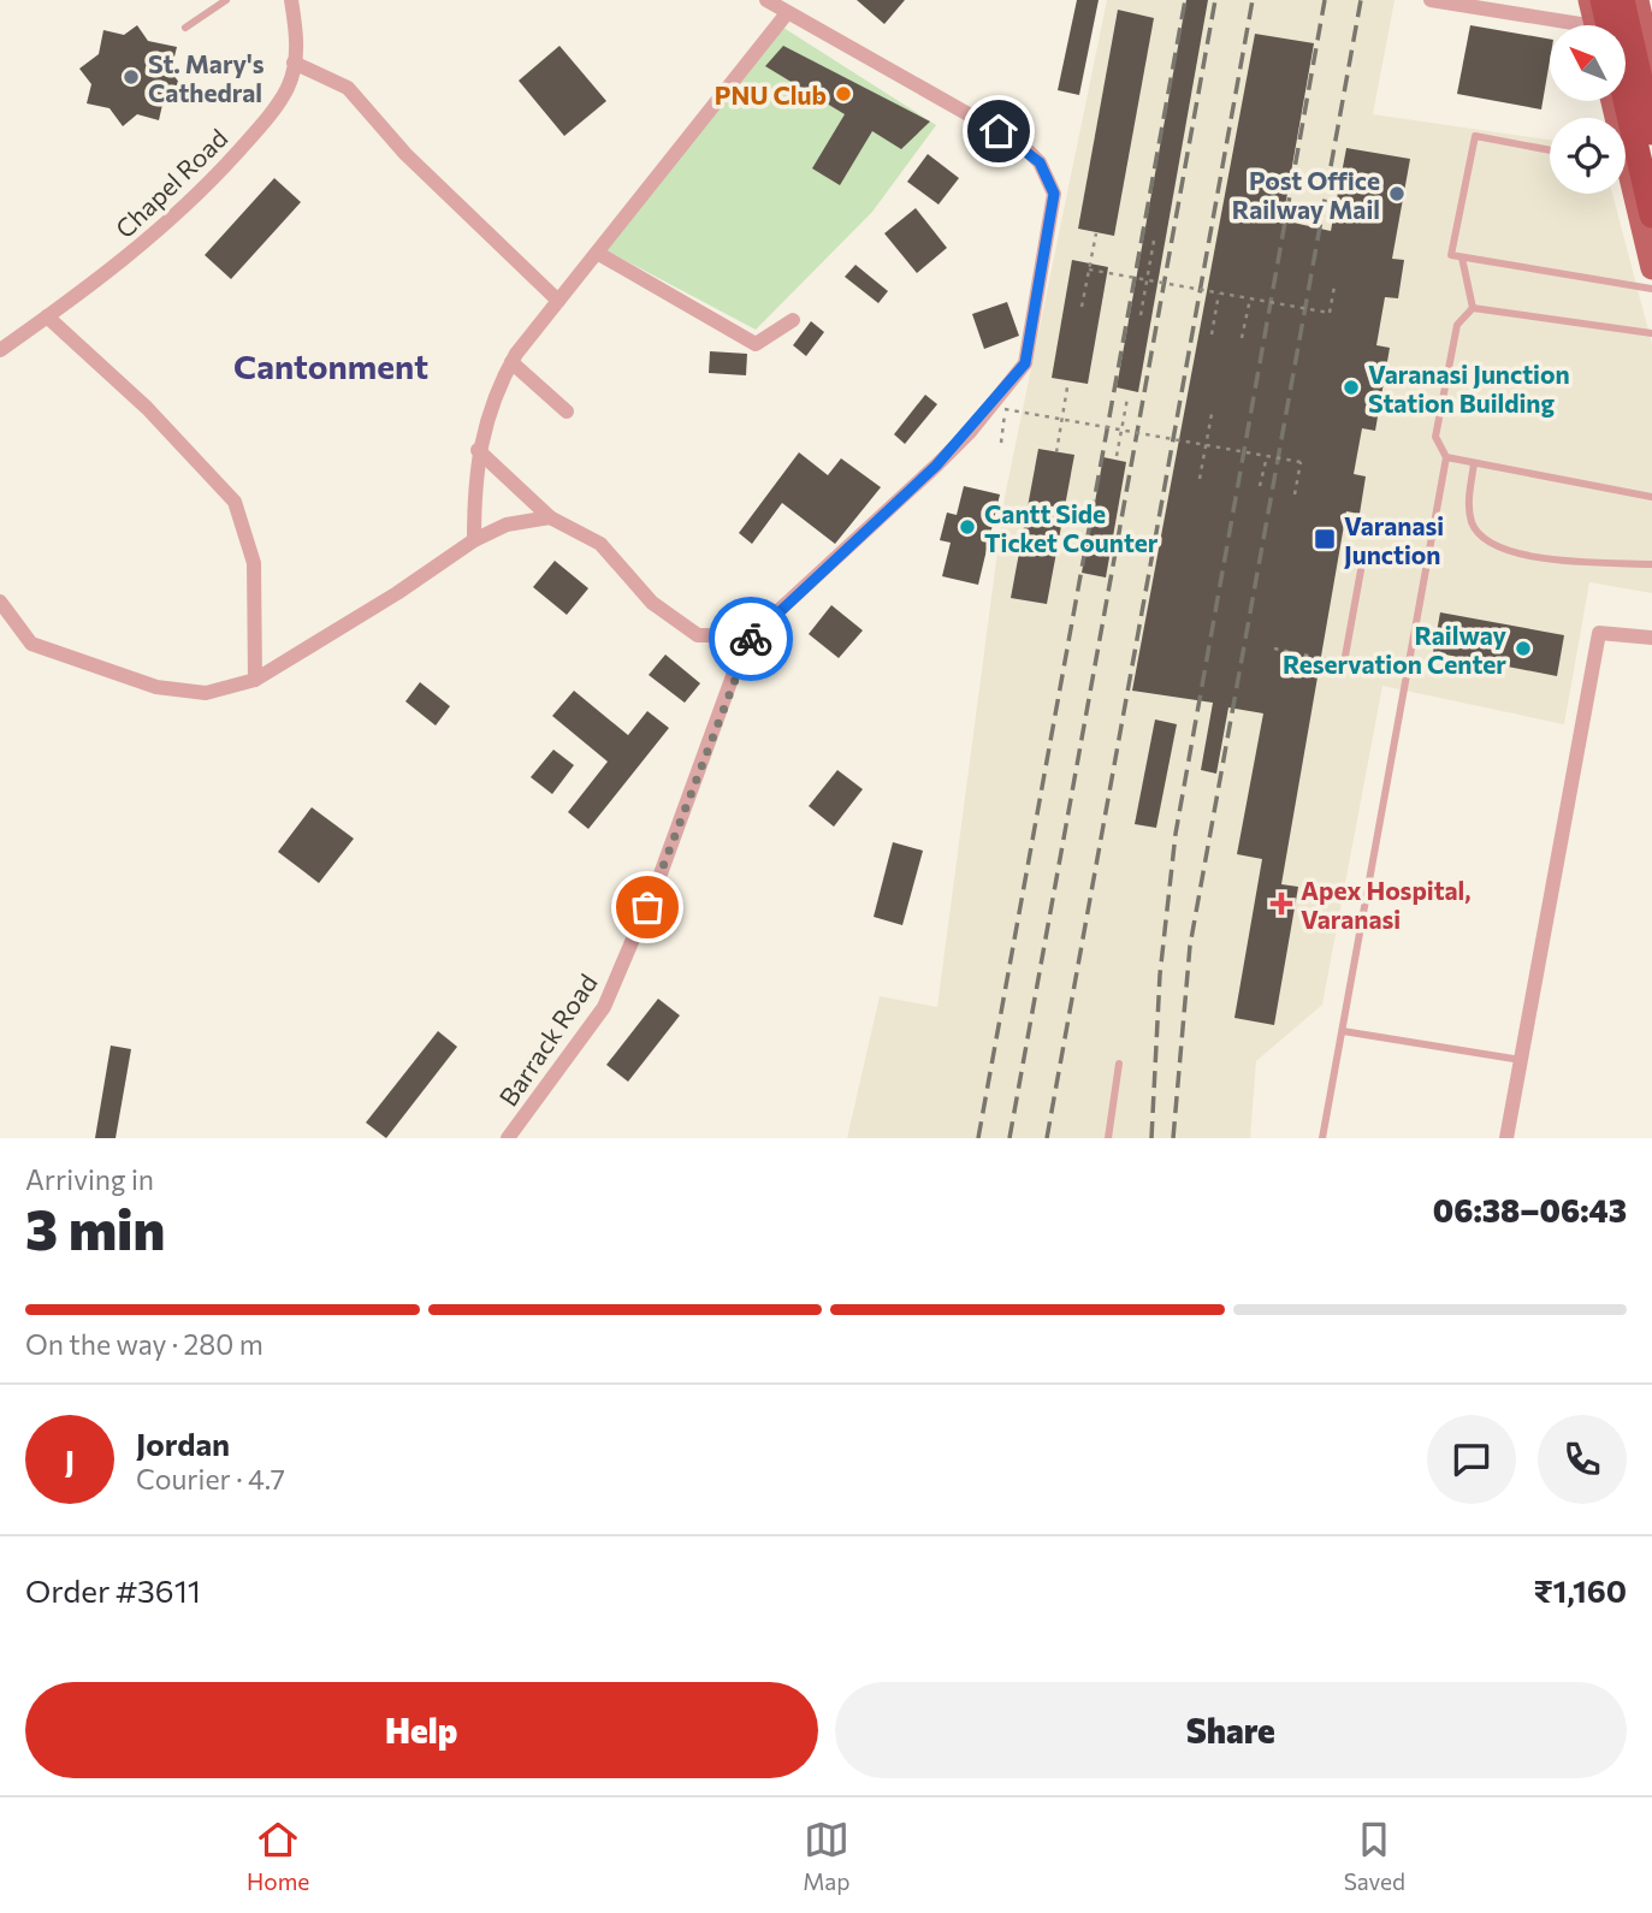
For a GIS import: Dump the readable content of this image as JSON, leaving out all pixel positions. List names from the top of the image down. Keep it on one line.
{"streets":{"street":["Chapel Road","Barrack Road"]},"districts":["Cantonment"],"places":{"other":["St. Mary's Cathedral","PNU Club","Post Office Railway Mail","Varanasi Junction Station Building","Cantt Side Ticket Counter","Railway Reservation Center"],"transit":["Varanasi Junction"],"health":["Apex Hospital, Varanasi"]},"north":"top left","page":{"heading":["3 min","Arriving in","06:38–06:43"],"panel":["Jordan","Courier · 4.7","Order #3611","₹1,160"],"bar":"On the way · 280 m","round":"J","buttons":["Help","Share"],"tabs":["Home","Map","Saved"]}}
